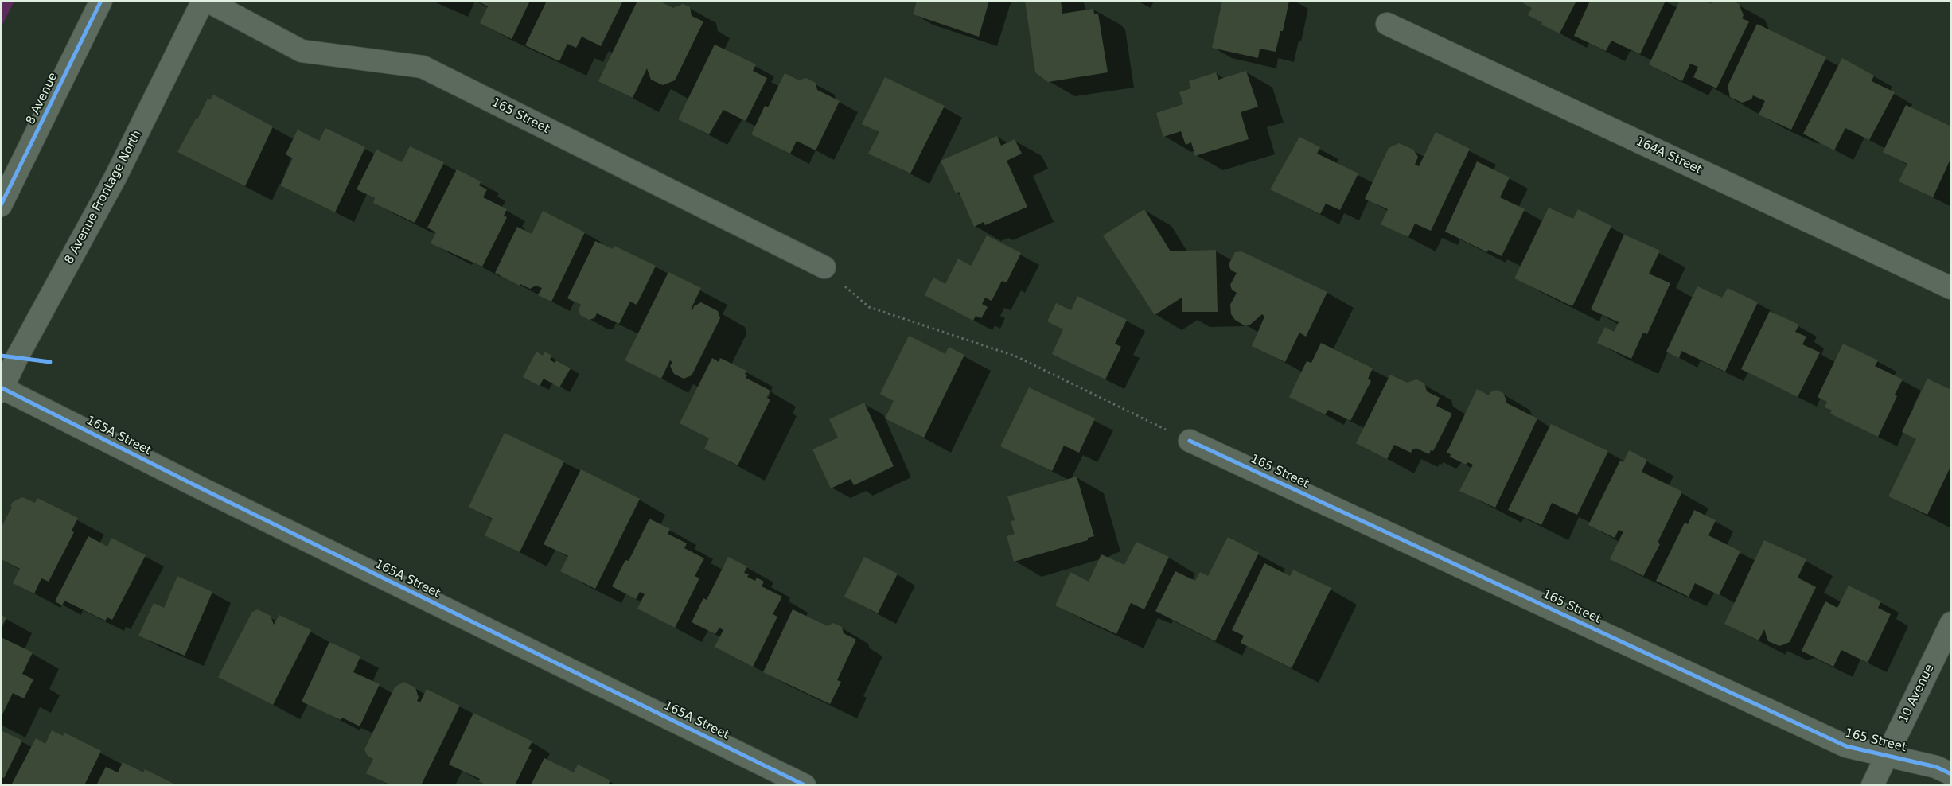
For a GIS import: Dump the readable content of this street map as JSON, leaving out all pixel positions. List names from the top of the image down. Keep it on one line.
{"streets":{"main road":["8 Avenue","10 Avenue"],"street":["165 Street","164A Street","8 Avenue Frontage North","165A Street"]},"crossings":[["165 Street","10 Avenue"],["8 Avenue Frontage North","165A Street"]]}
